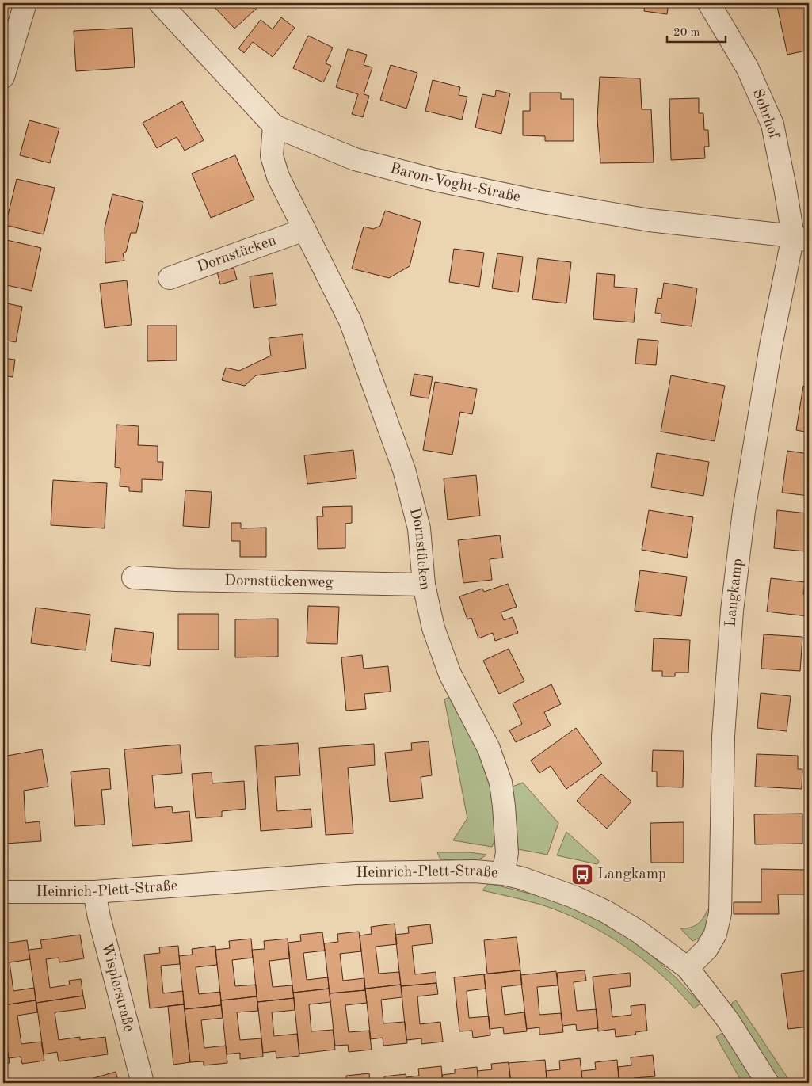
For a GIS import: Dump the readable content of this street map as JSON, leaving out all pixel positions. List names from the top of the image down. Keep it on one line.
{"streets":{"street":["Sohrhof","Baron-Voght-Straße","Dornstücken","Dornstückenweg","Langkamp","Heinrich-Plett-Straße","Wisplerstraße"]},"crossings":[["Sohrhof","Baron-Voght-Straße"],["Sohrhof","Langkamp"],["Baron-Voght-Straße","Dornstücken"],["Baron-Voght-Straße","Langkamp"],["Dornstücken","Dornstückenweg"],["Dornstücken","Heinrich-Plett-Straße"],["Langkamp","Heinrich-Plett-Straße"],["Heinrich-Plett-Straße","Wisplerstraße"]],"places":{"bus stop":["Langkamp"]},"scale_bar":"20 m"}
